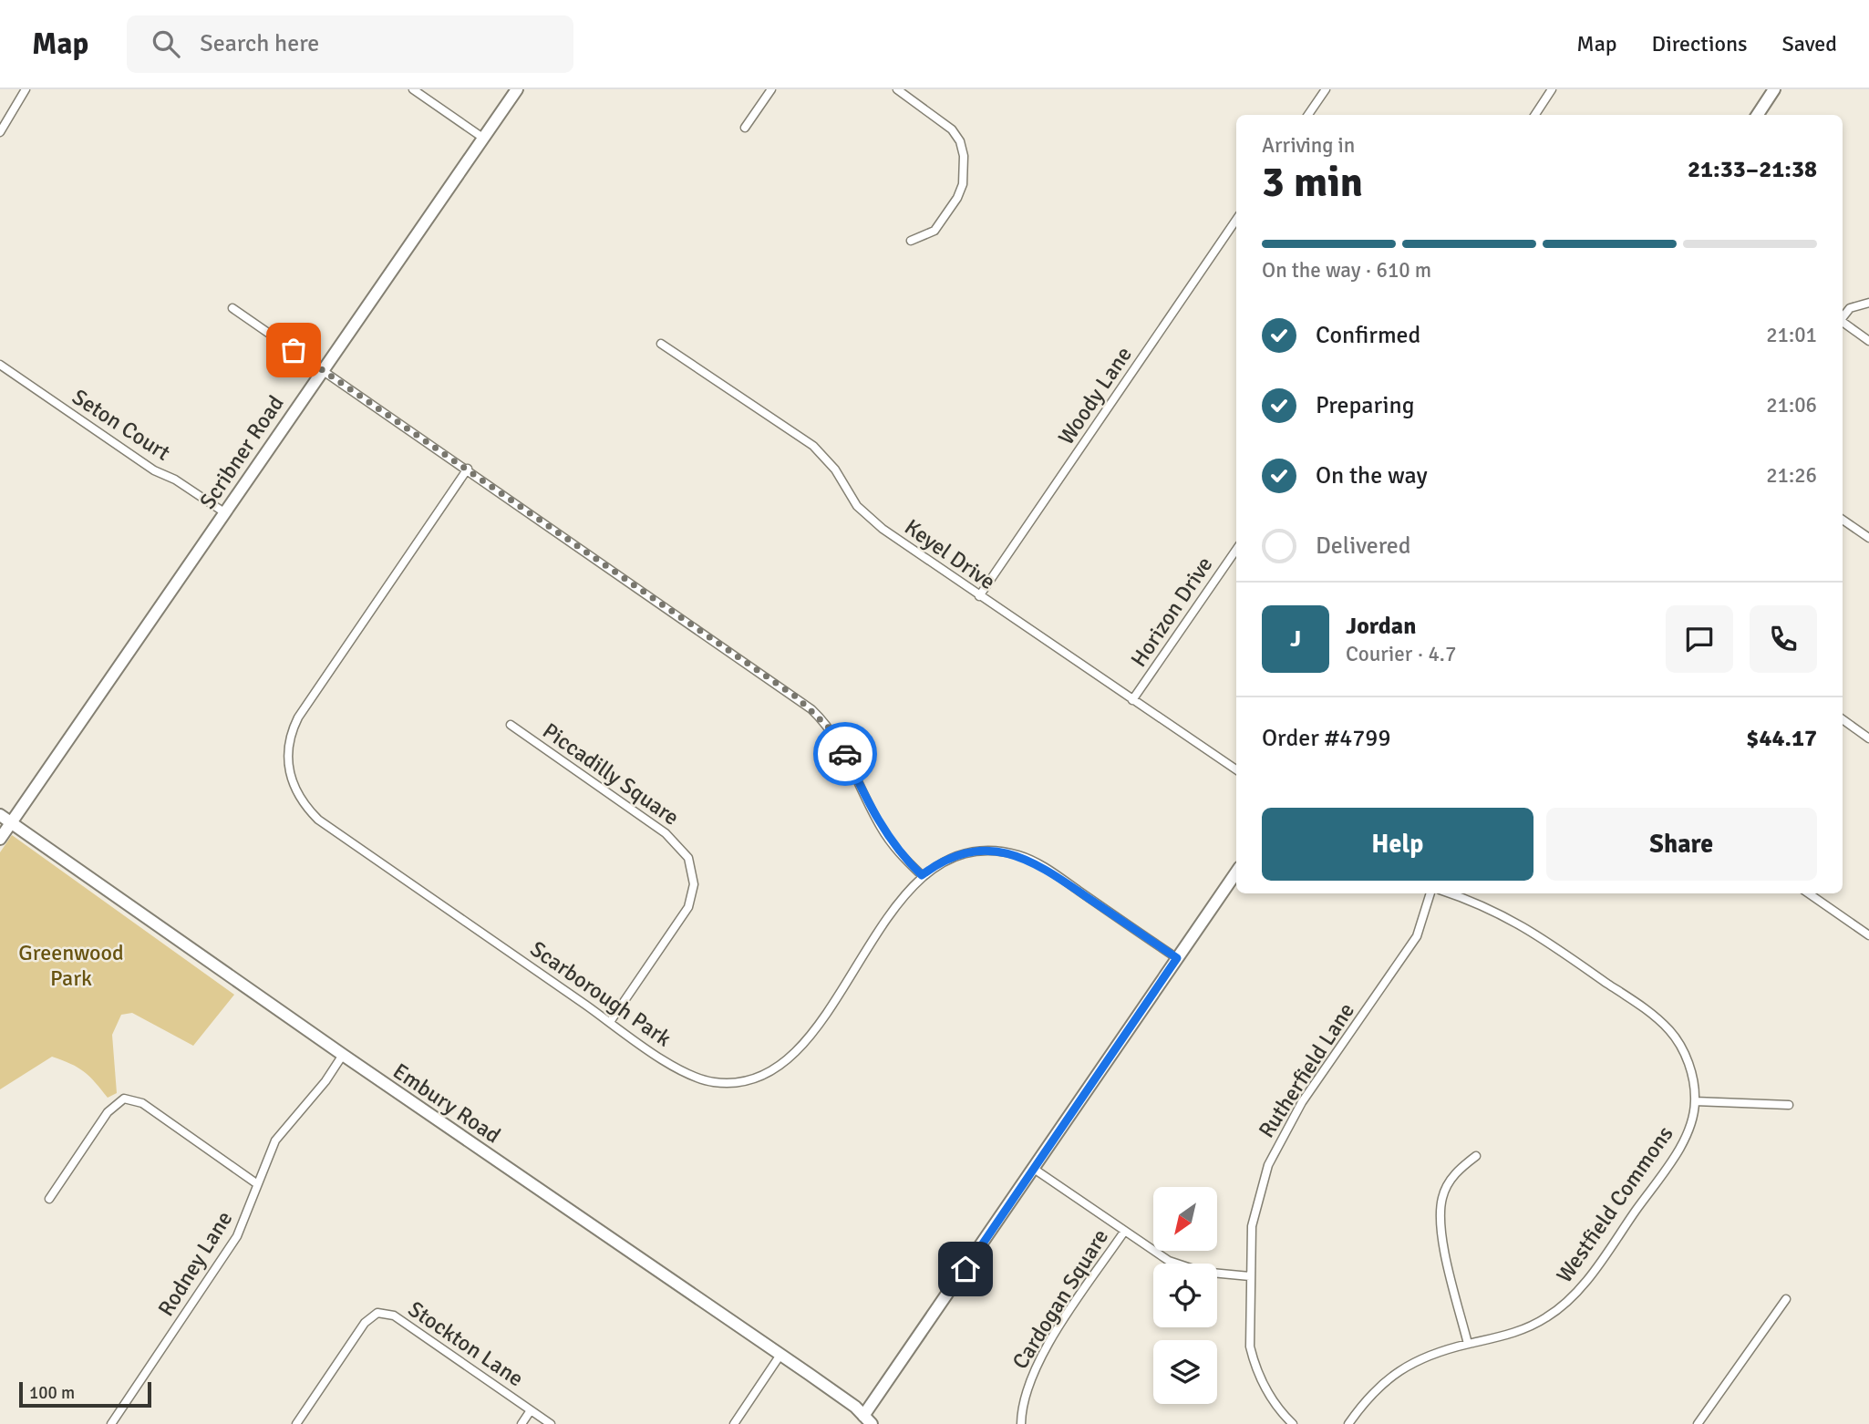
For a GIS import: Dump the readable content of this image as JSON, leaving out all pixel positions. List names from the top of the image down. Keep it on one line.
{"streets":{"street":["Woody Lane","Seton Court","Scribner Road","Keyel Drive","Horizon Drive","Piccadilly Square","Scarborough Park","Rutherfield Lane","Embury Road","Westfield Commons","Rodney Lane","Cardogan Square","Stockton Lane"]},"crossings":[["Woody Lane","Keyel Drive"],["Seton Court","Scribner Road"],["Scribner Road","Embury Road"],["Keyel Drive","Horizon Drive"],["Piccadilly Square","Scarborough Park"],["Embury Road","Rodney Lane"]],"parks":["Greenwood Park"],"scale_bar":"100 m","north":"bottom left","page":{"header":"Map","search":"Search here","nav":["Map","Directions","Saved"],"heading":["3 min","Arriving in","21:33–21:38"],"panel":["Jordan","Courier · 4.7","Order #4799","$44.17"],"bar":"On the way · 610 m","list":[["Confirmed","21:01"],["Preparing","21:06"],["On the way","21:26"],"Delivered"],"round":"J","buttons":["Help","Share"],"scale":"100 m"}}
